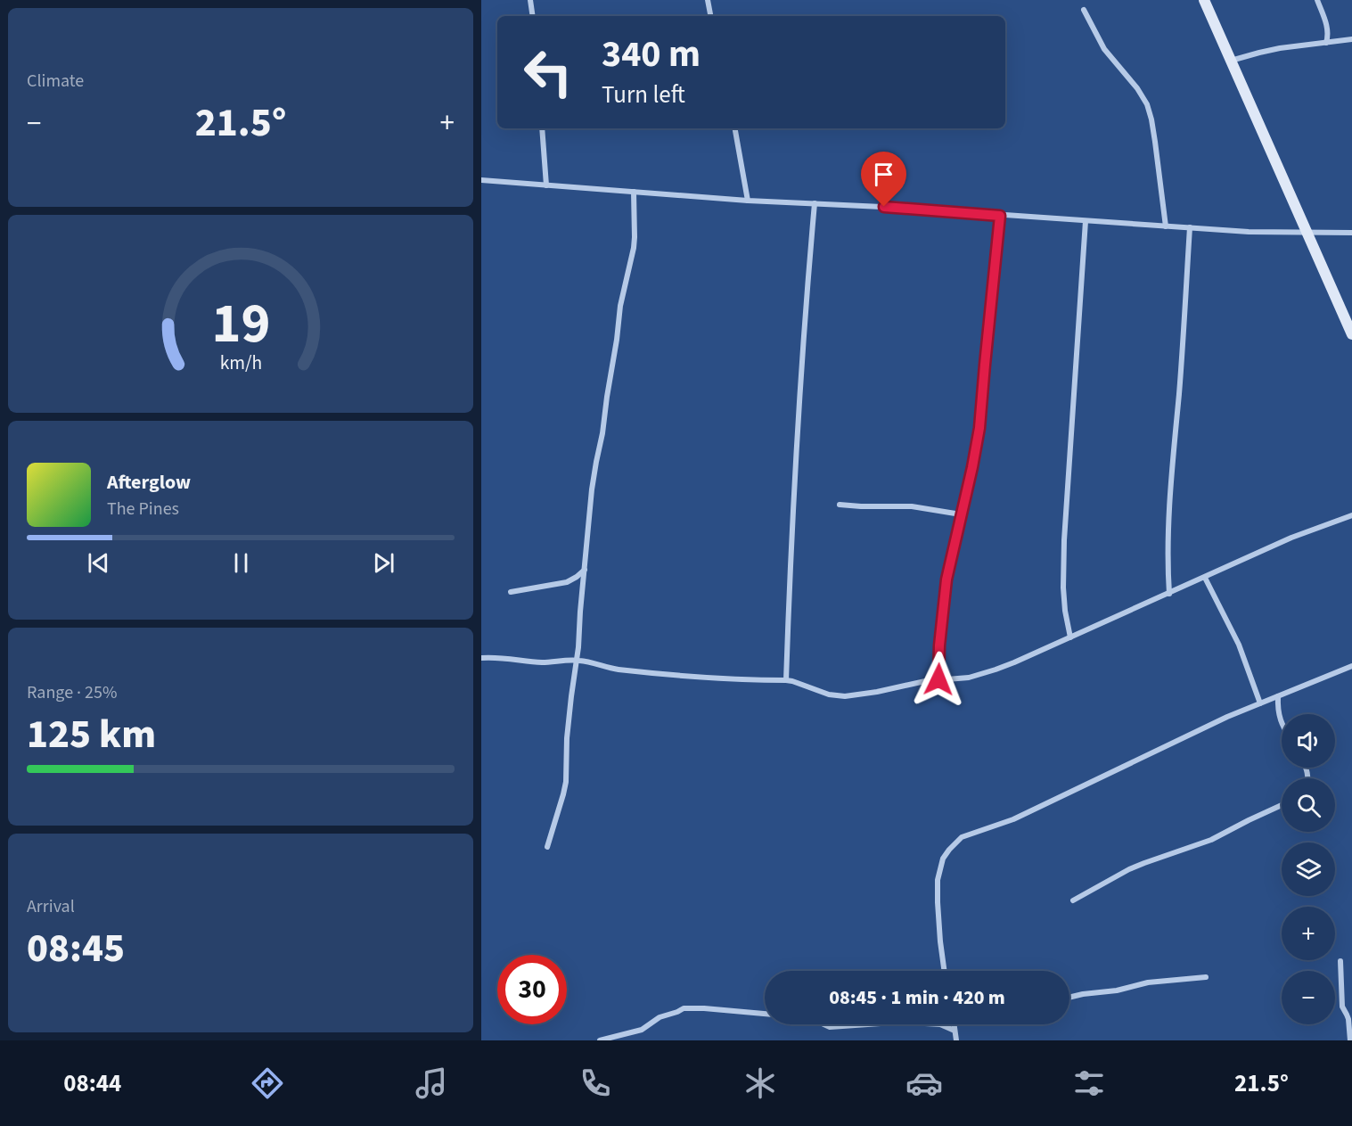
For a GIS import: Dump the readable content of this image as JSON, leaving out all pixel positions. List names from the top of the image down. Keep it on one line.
{"page":{"tile":["Climate",["Range · 25%","125 km"],["Arrival","08:45"]],"turn":["340 m","Turn left"],"heat":["−","21.5°","+"],"song":["Afterglow","The Pines"],"map_buttons":["+","−"],"limit":"30","trip":"08:45 · 1 min · 420 m","tabs":["08:44","21.5°"],"gauge":["19","km/h"]}}
